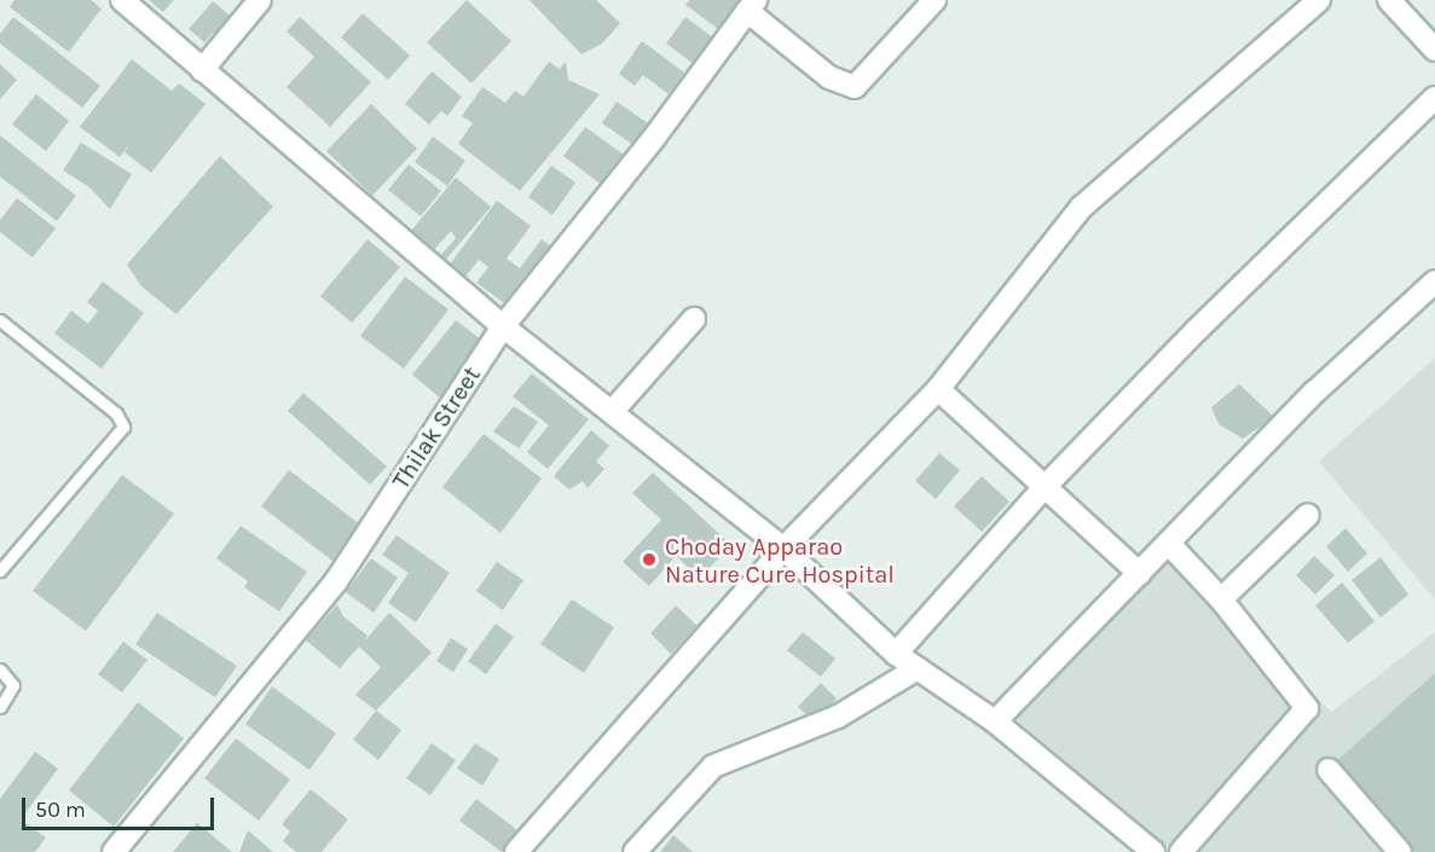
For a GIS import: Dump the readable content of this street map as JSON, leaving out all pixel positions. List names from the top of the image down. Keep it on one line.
{"streets":{"street":["Thilak Street"]},"places":["Choday Apparao Nature Cure Hospital"],"scale_bar":"50 m"}
